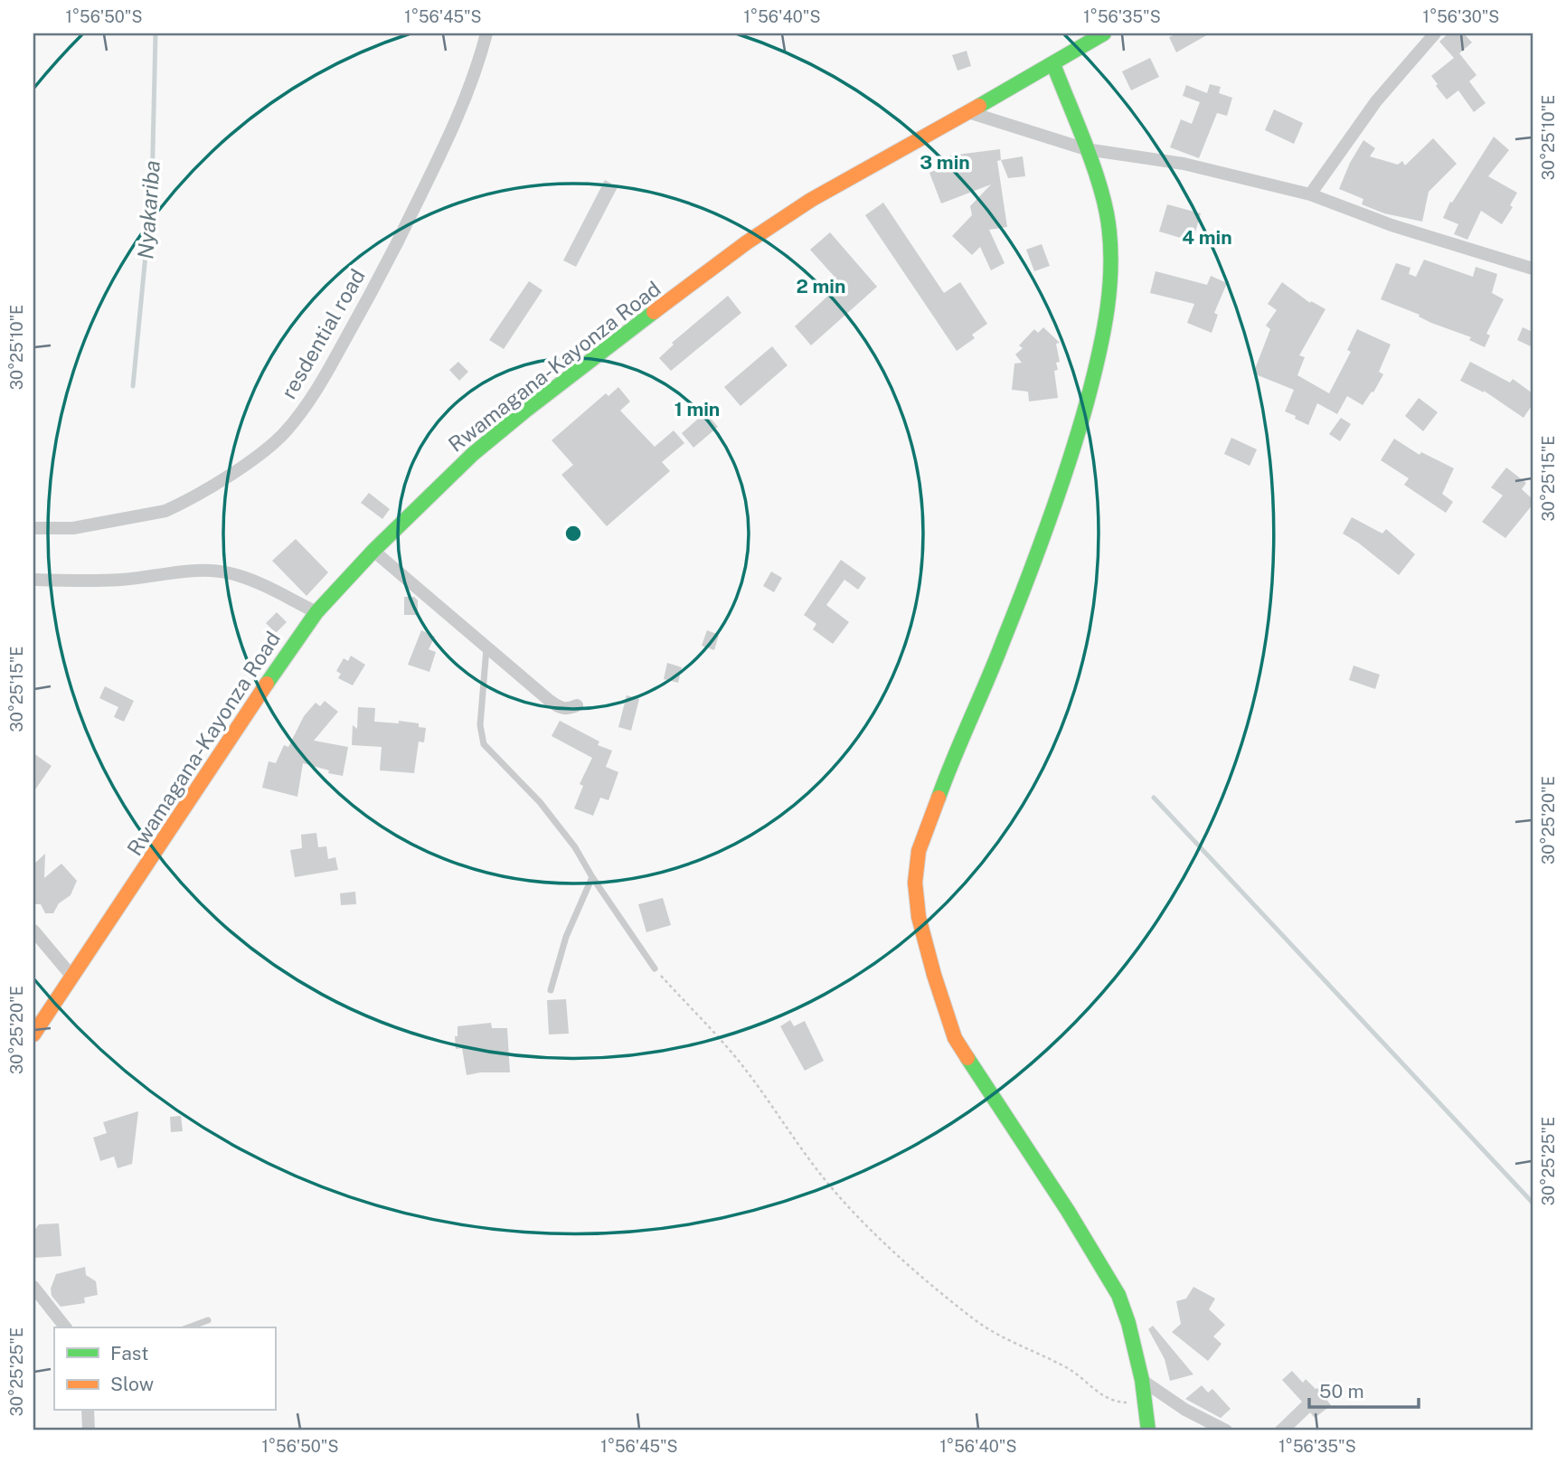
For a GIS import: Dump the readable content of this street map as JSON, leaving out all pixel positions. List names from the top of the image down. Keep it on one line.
{"streets":{"highway":["Rwamagana-Kayonza Road"],"street":["resdential road"]},"water":["Nyakariba"],"legend":["Fast","Slow"],"scale_bar":"50 m","coordinates":["1°56'50\"S","1°56'45\"S","1°56'40\"S","1°56'35\"S","1°56'30\"S","30°25'10\"E","30°25'15\"E","30°25'20\"E","30°25'25\"E"],"rings":["3 min","4 min","2 min","1 min"]}
